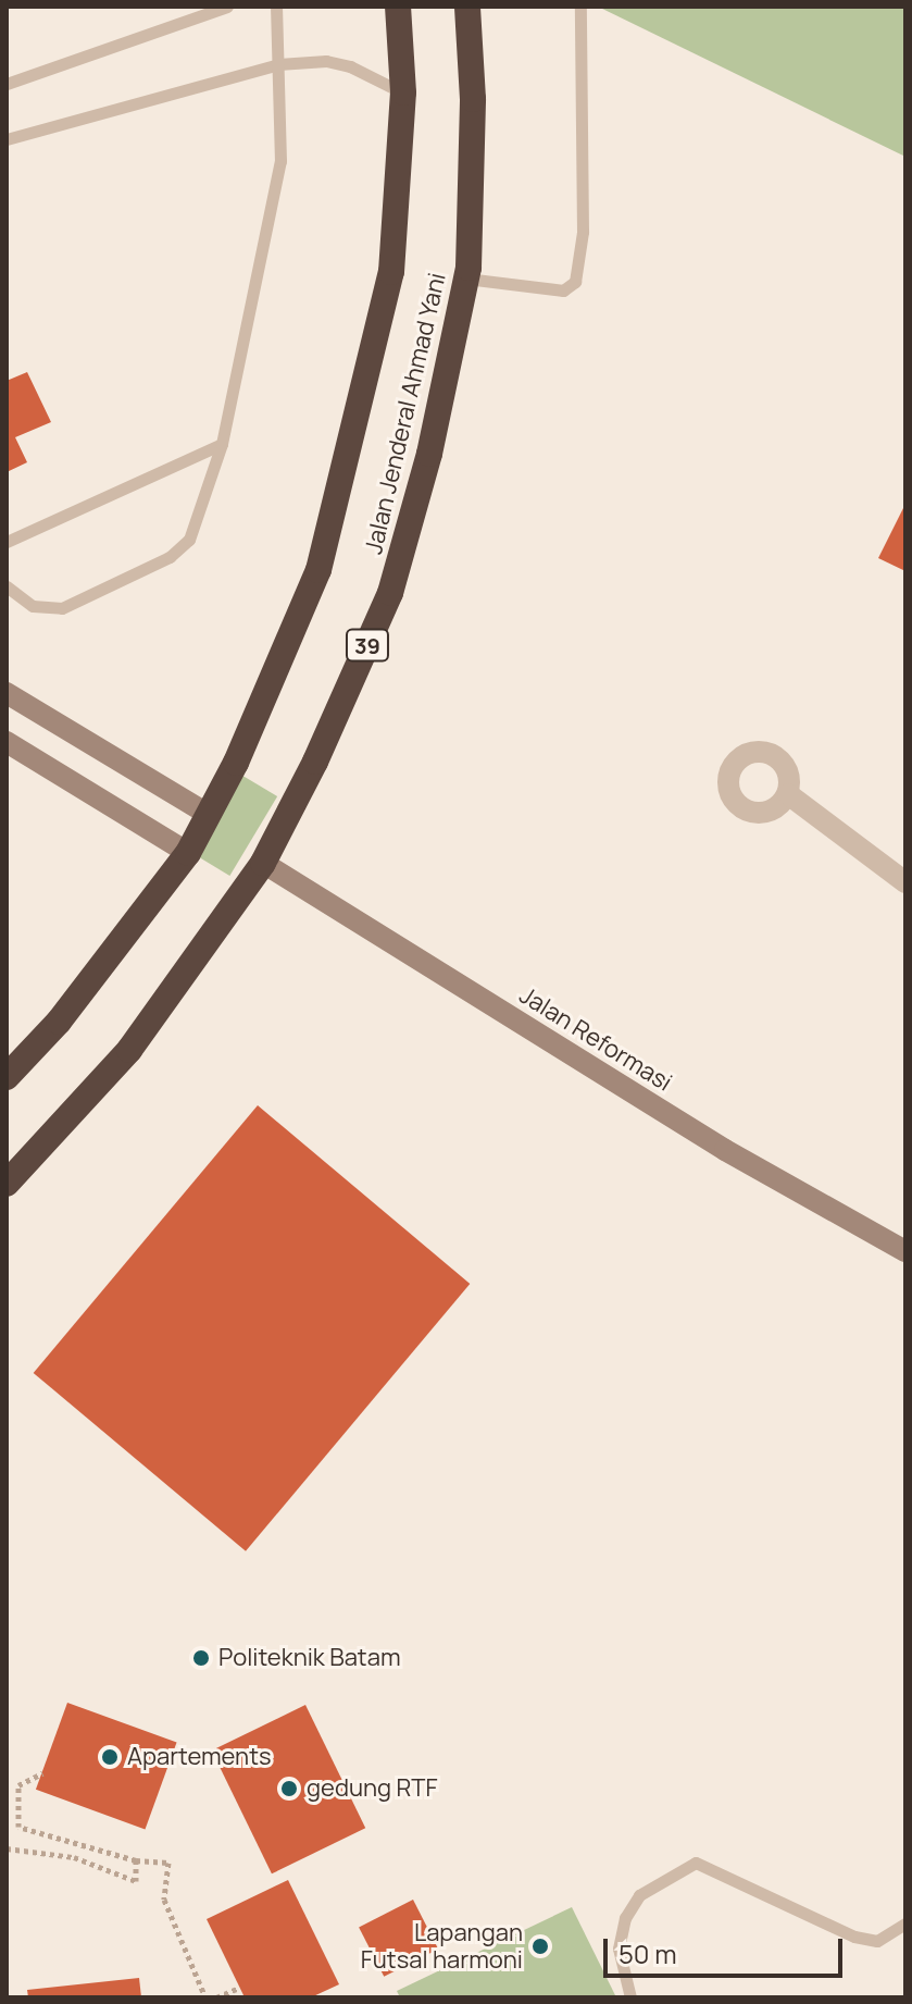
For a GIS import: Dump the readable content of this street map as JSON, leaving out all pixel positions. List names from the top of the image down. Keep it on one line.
{"streets":{"highway":["Jalan Jenderal Ahmad Yani","39"],"street":["Jalan Reformasi"]},"crossings":[["Jalan Jenderal Ahmad Yani","Jalan Reformasi"]],"places":["Politeknik Batam","Apartements","gedung RTF","Lapangan Futsal harmoni"],"scale_bar":"50 m"}
